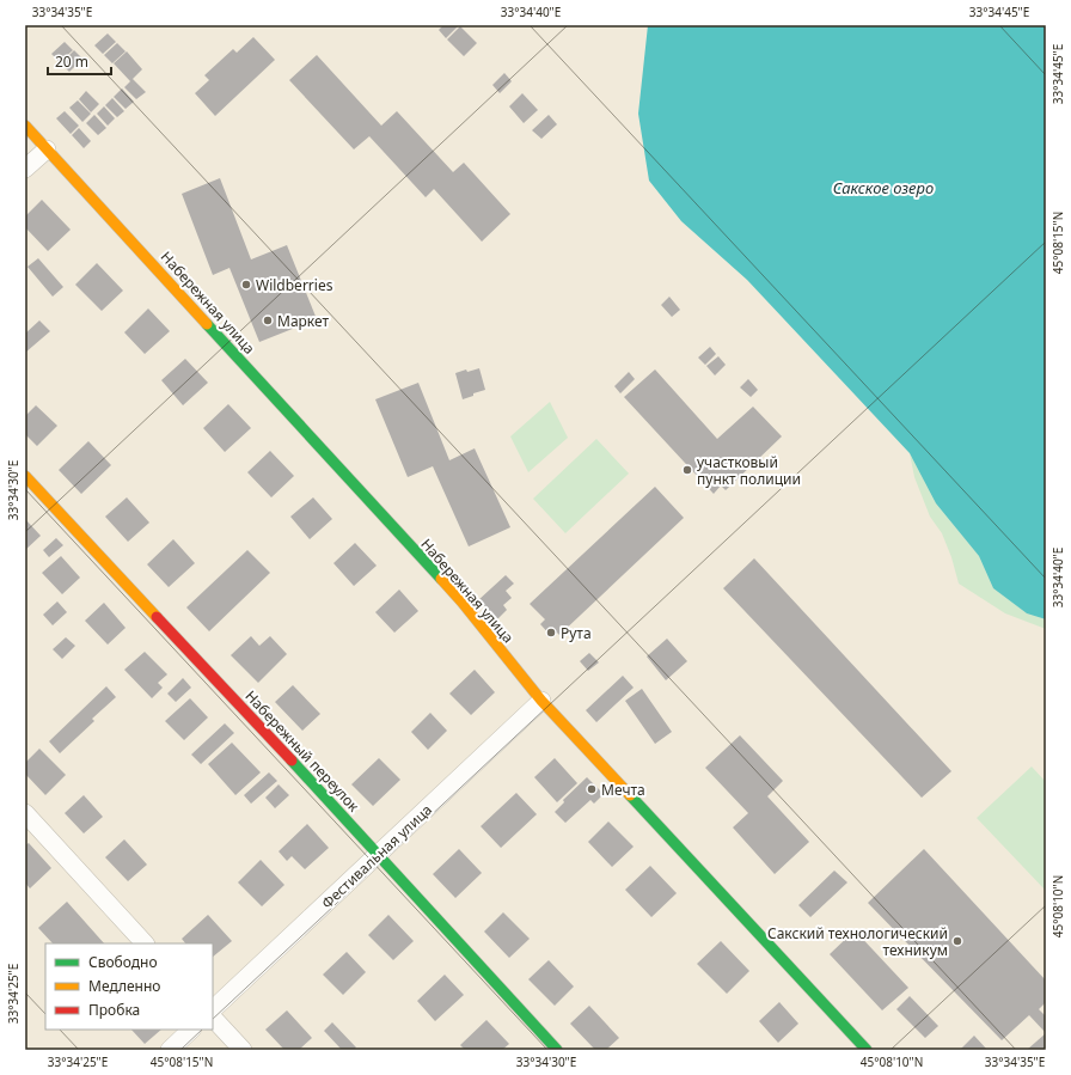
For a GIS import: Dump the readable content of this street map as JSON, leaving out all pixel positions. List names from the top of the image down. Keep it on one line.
{"streets":{"street":["Набережная улица","Набережный переулок","Фестивальная улица"]},"crossings":[["Набережная улица","Фестивальная улица"],["Набережный переулок","Фестивальная улица"]],"water":["Сакское озеро"],"places":["Wildberries","Маркет","участковый пункт полиции","Рута","Мечта","Сакский технологический техникум"],"legend":["Свободно","Медленно","Пробка"],"scale_bar":"20 m","coordinates":["33°34'35\"E","33°34'40\"E","33°34'45\"E","45°08'15\"N","33°34'30\"E","45°08'10\"N","33°34'25\"E"]}
